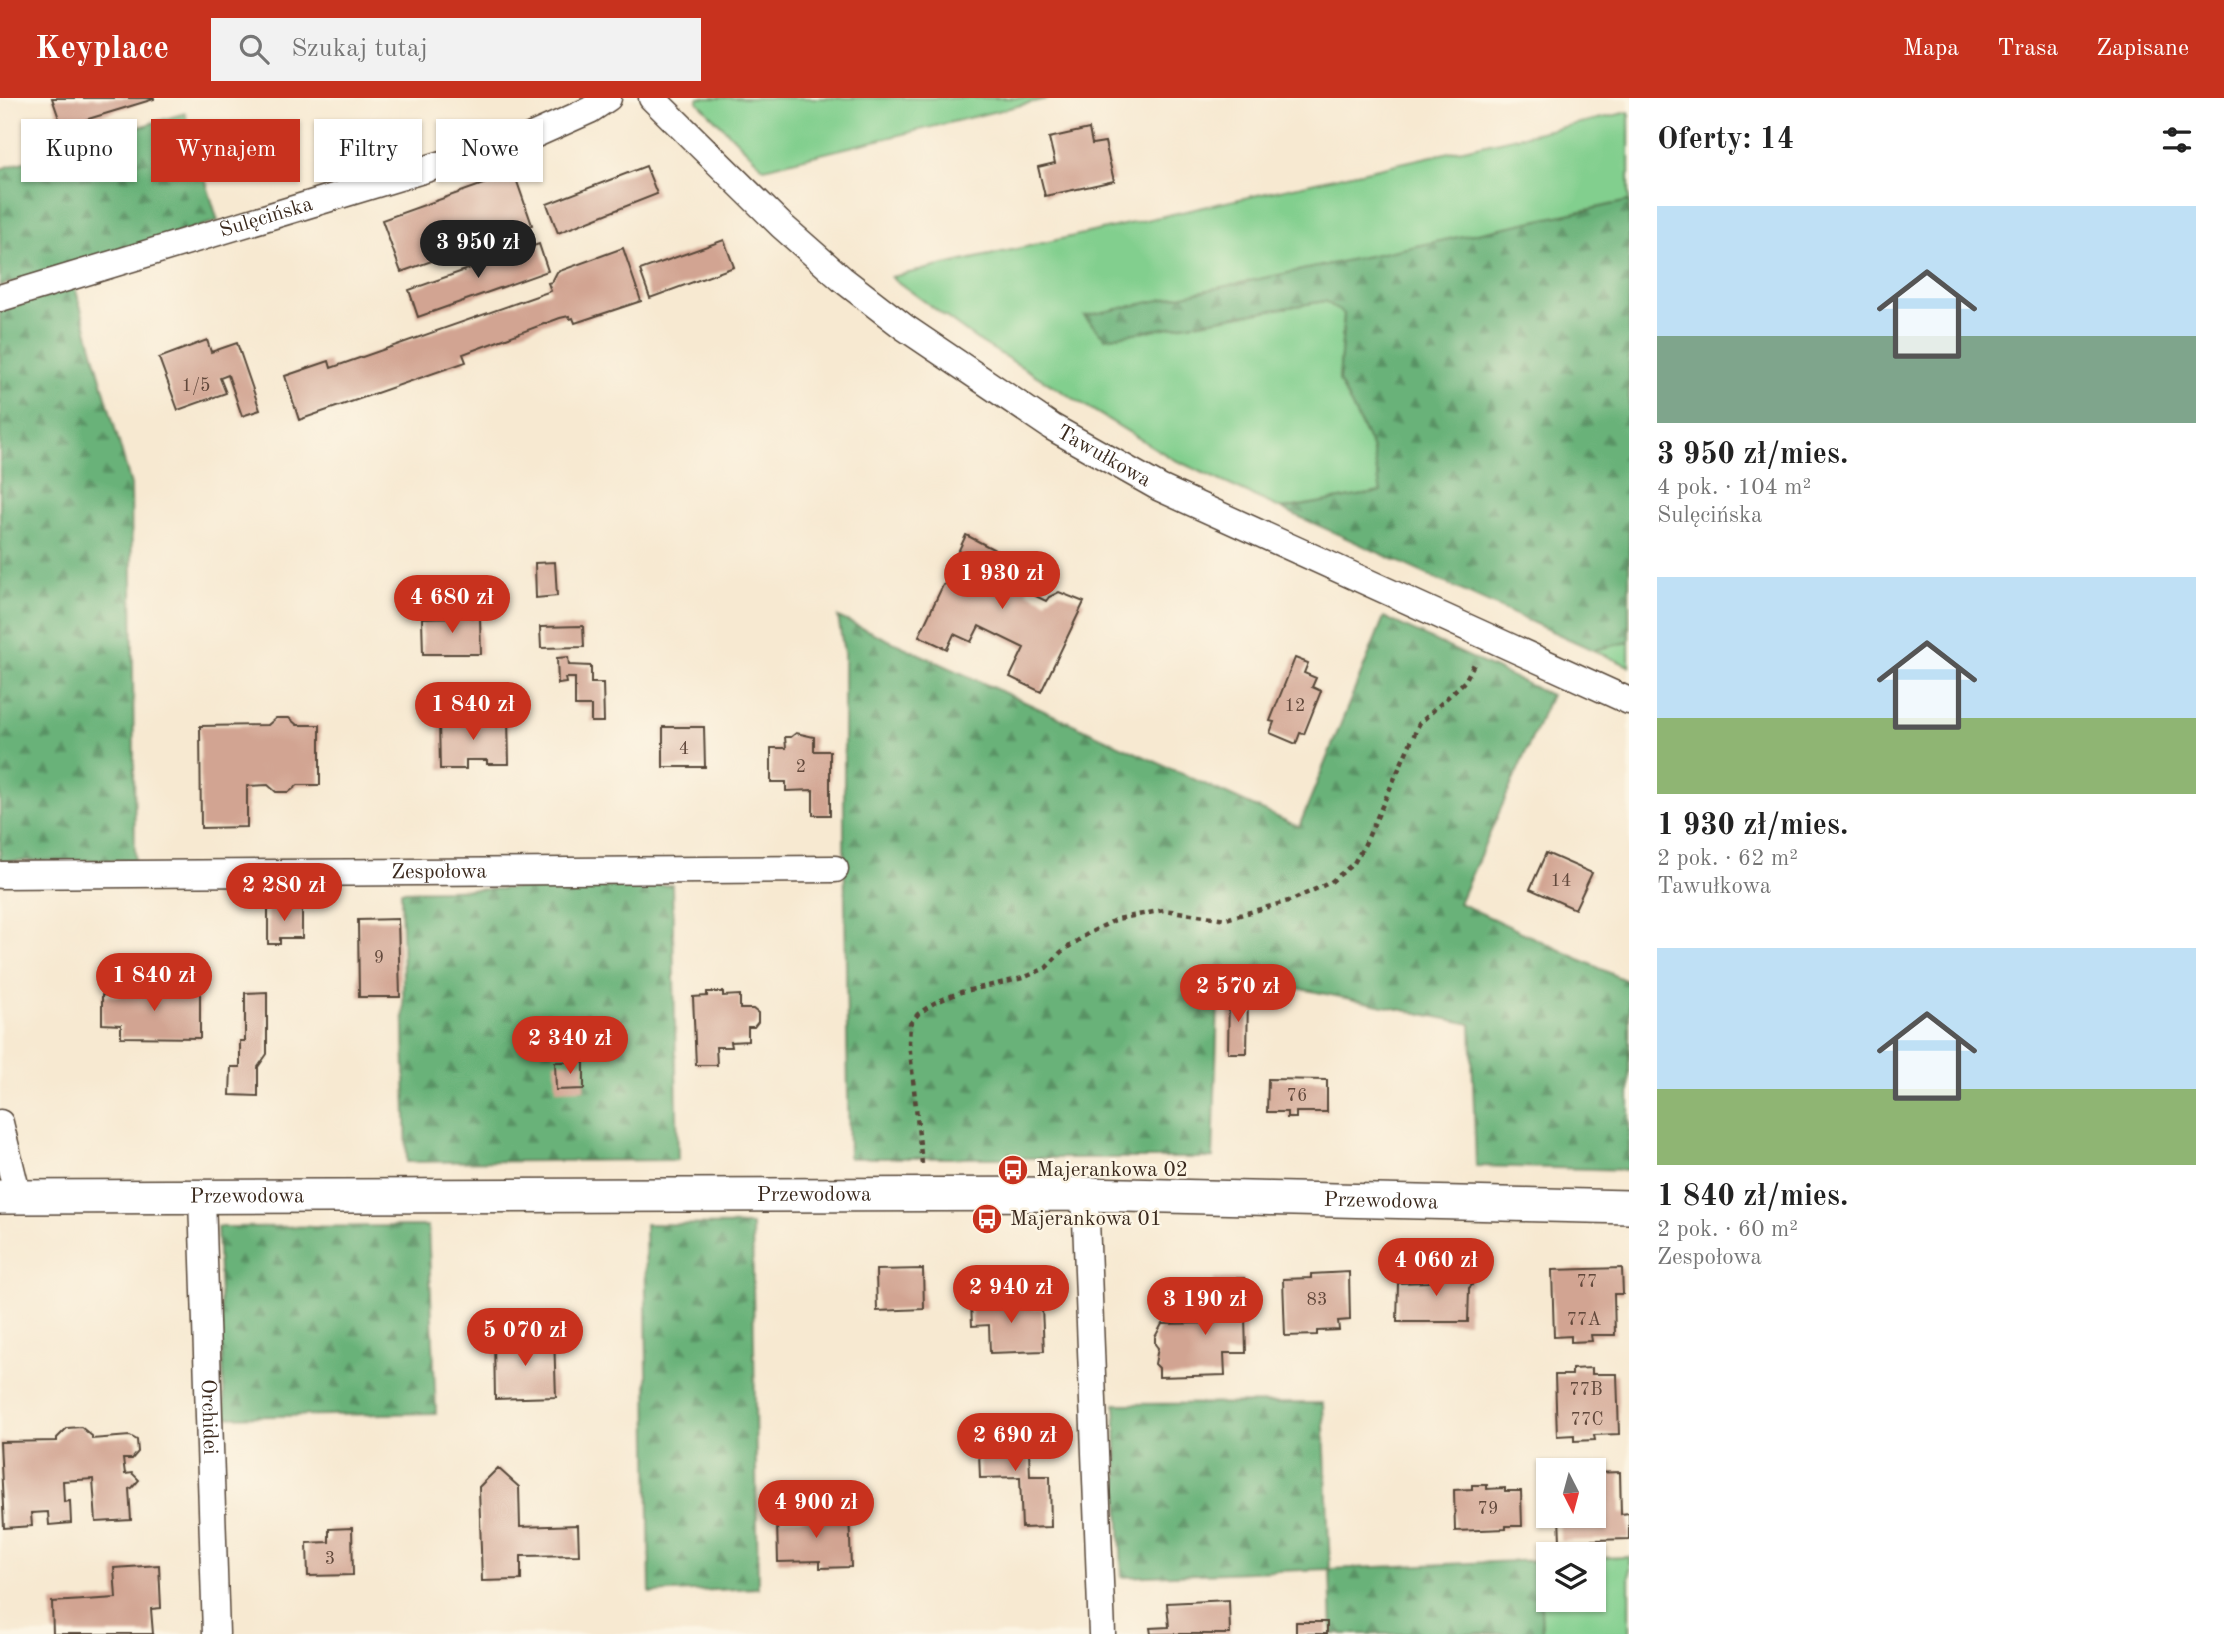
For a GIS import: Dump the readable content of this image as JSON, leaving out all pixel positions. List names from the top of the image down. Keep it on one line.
{"streets":{"street":["Sulęcińska","Tawułkowa","Zespołowa","Przewodowa","Orchidei"]},"crossings":[["Przewodowa","Orchidei"]],"places":{"bus stop":["Majerankowa 02","Majerankowa 01"]},"house_numbers":["1/5","12","4","2","14","9","76","77","83","77A","77B","77C","79","3"],"north":"bottom","page":{"header":"Keyplace","search":"Szukaj tutaj","nav":["Mapa","Trasa","Zapisane"],"heading":"Oferty: 14","chip":["Kupno","Wynajem","Filtry","Nowe"],"list":[{"name":"3 950 zł/mies.","note":"4 pok. · 104 m² · Sulęcińska"},{"name":"1 930 zł/mies.","note":"2 pok. · 62 m² · Tawułkowa"},{"name":"1 840 zł/mies.","note":"2 pok. · 60 m² · Zespołowa"}],"price":["3 950 zł","1 930 zł","4 680 zł","1 840 zł","2 280 zł","1 840 zł","2 570 zł","2 340 zł","4 060 zł","2 940 zł","3 190 zł","5 070 zł","2 690 zł","4 900 zł"]}}
